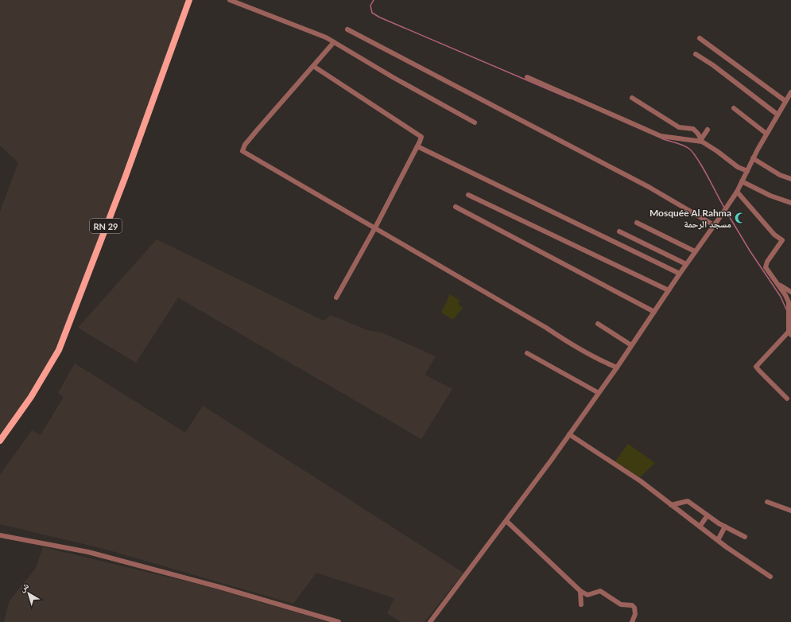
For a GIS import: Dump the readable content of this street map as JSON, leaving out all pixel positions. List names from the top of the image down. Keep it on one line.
{"streets":{"main road":["RN 29"]},"places":{"mosque":["Mosquée Al Rahma مسجد الرحمة"]},"north":"top left"}
